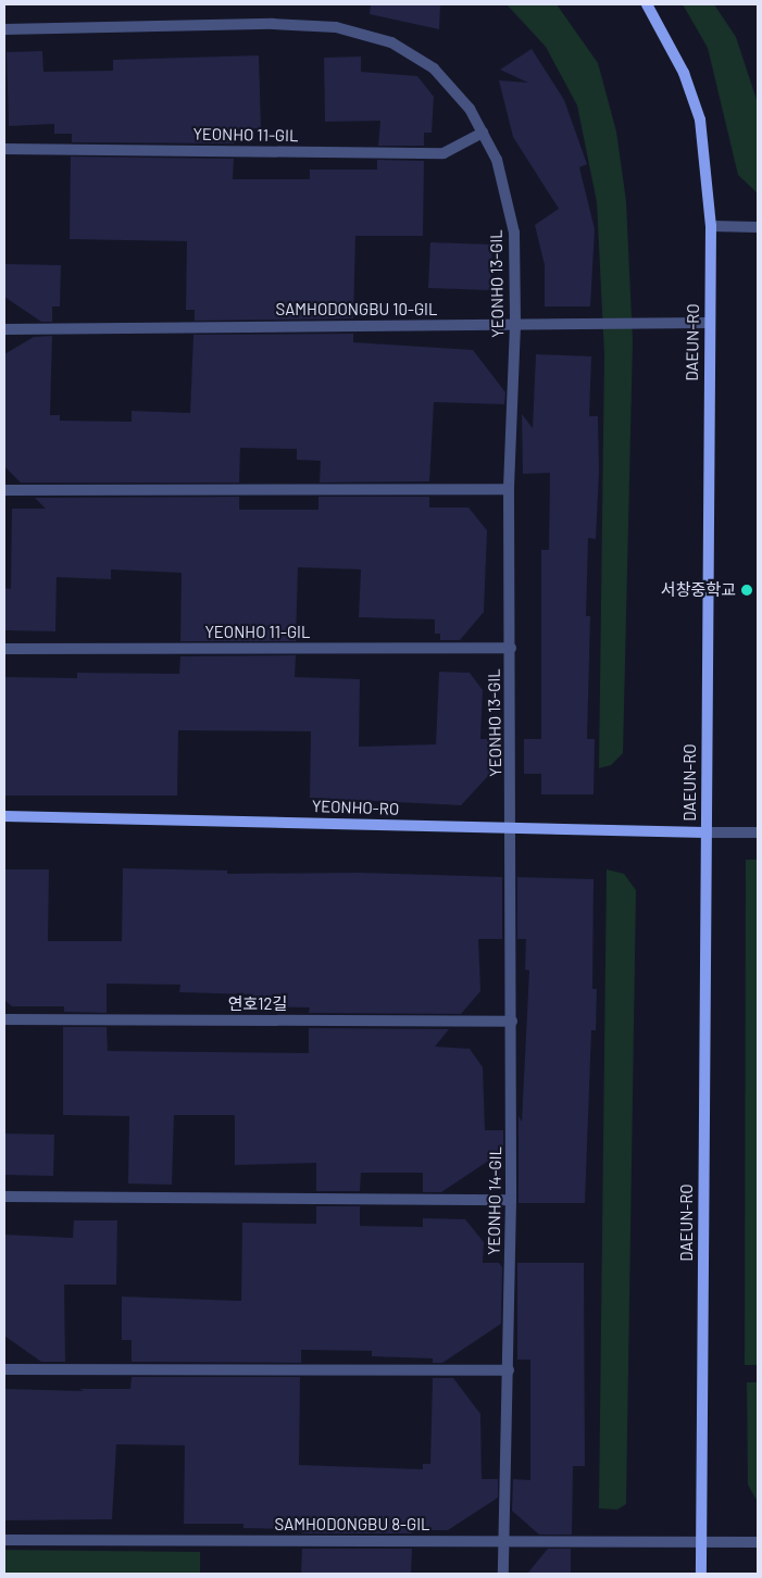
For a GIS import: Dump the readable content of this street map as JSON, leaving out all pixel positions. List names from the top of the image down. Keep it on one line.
{"streets":{"street":["YEONHO 11-GIL","YEONHO 13-GIL","SAMHODONGBU 10-GIL","DAEUN-RO","YEONHO-RO","연호12길","YEONHO 14-GIL","SAMHODONGBU 8-GIL"]},"crossings":[["YEONHO 11-GIL","YEONHO 13-GIL"],["YEONHO 13-GIL","SAMHODONGBU 10-GIL"],["YEONHO 13-GIL","YEONHO-RO"],["YEONHO 13-GIL","YEONHO 14-GIL"],["SAMHODONGBU 10-GIL","DAEUN-RO"],["DAEUN-RO","YEONHO-RO"],["DAEUN-RO","SAMHODONGBU 8-GIL"],["YEONHO-RO","YEONHO 14-GIL"],["연호12길","YEONHO 14-GIL"],["YEONHO 14-GIL","SAMHODONGBU 8-GIL"]],"places":["서창중학교"]}
